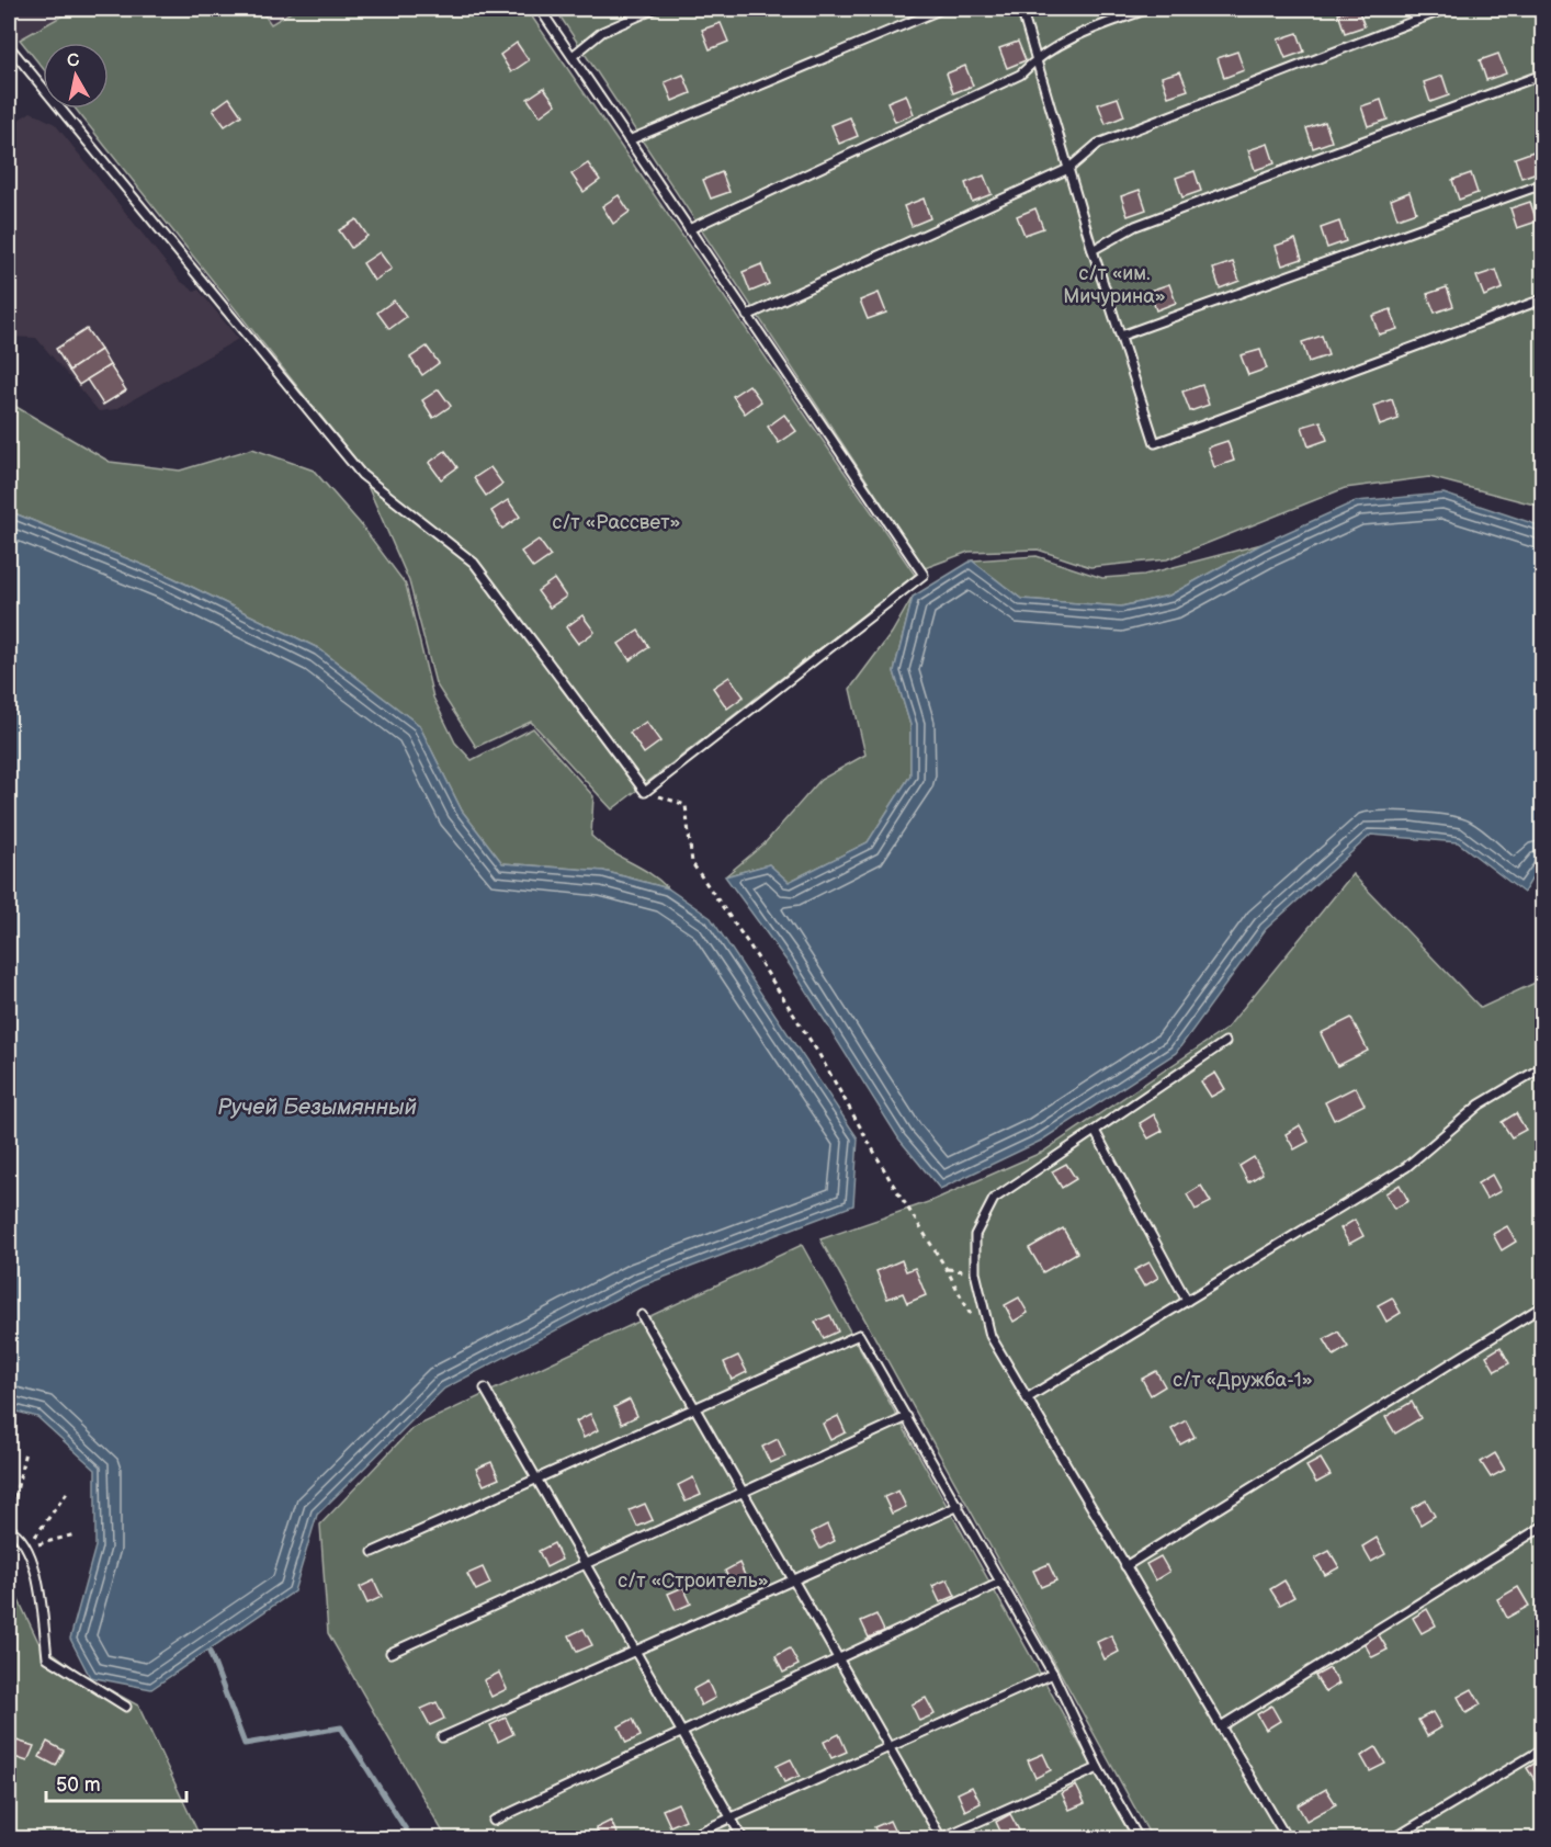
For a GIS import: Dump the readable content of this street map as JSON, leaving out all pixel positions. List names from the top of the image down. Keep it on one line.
{"water":["Ручей Безымянный"],"parks":["с/т «им. Мичурина»","с/т «Рассвет»","с/т «Дружба-1»","с/т «Строитель»"],"scale_bar":"50 m","north":"top"}
